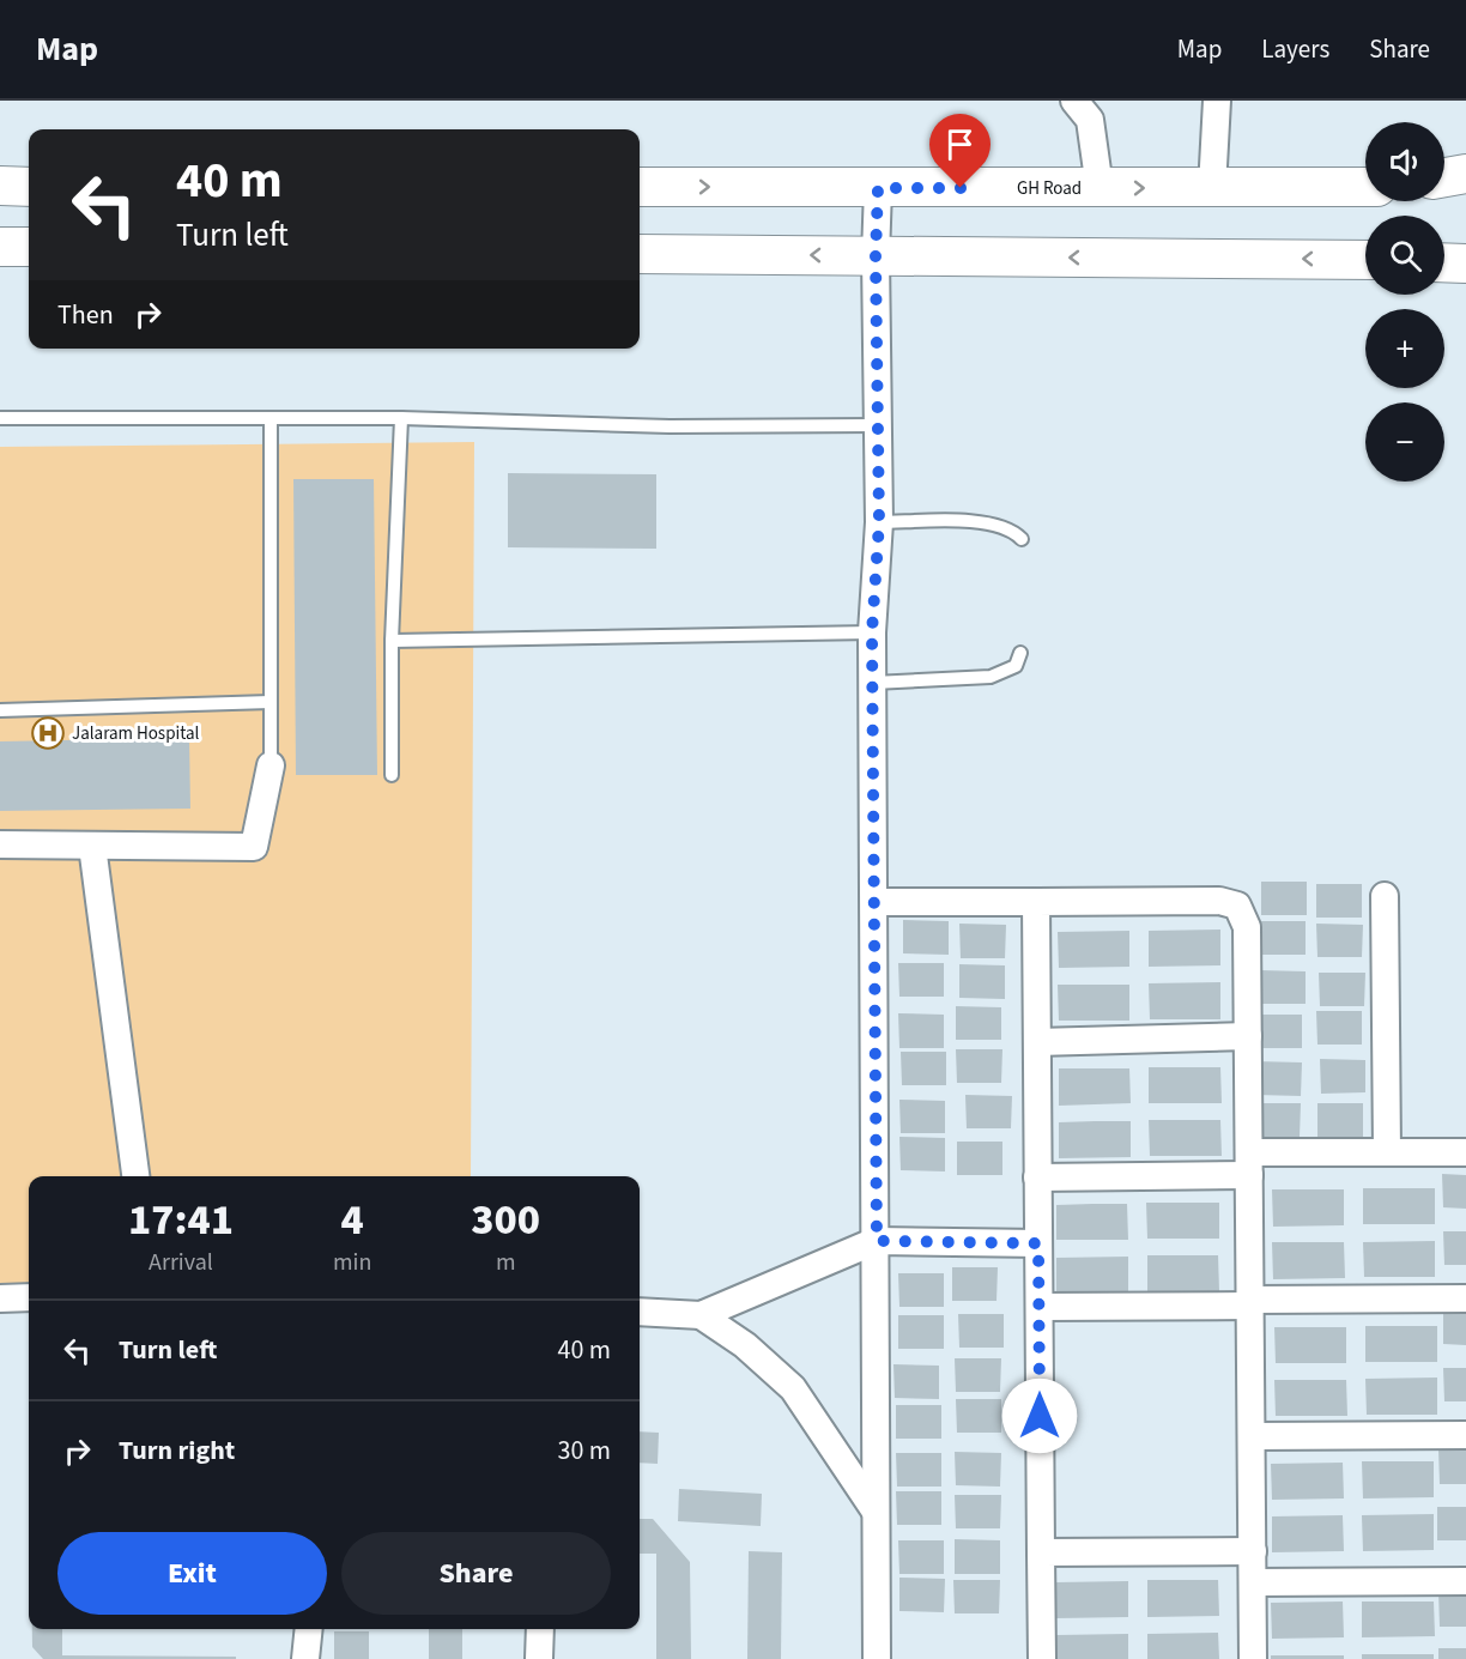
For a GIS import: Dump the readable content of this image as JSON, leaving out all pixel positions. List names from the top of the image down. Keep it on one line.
{"streets":{"main road":["GH Road"]},"places":{"hospital":["Jalaram Hospital"]},"page":{"header":"Map","nav":["Map","Layers","Share"],"map_buttons":["+","−"],"turn":["40 m","Turn left"],"then":"Then","eta":["17:41","Arrival","4","min","300","m"],"list":[{"name":"Turn left","value":"40 m"},{"name":"Turn right","value":"30 m"}],"buttons":["Exit","Share"]}}
